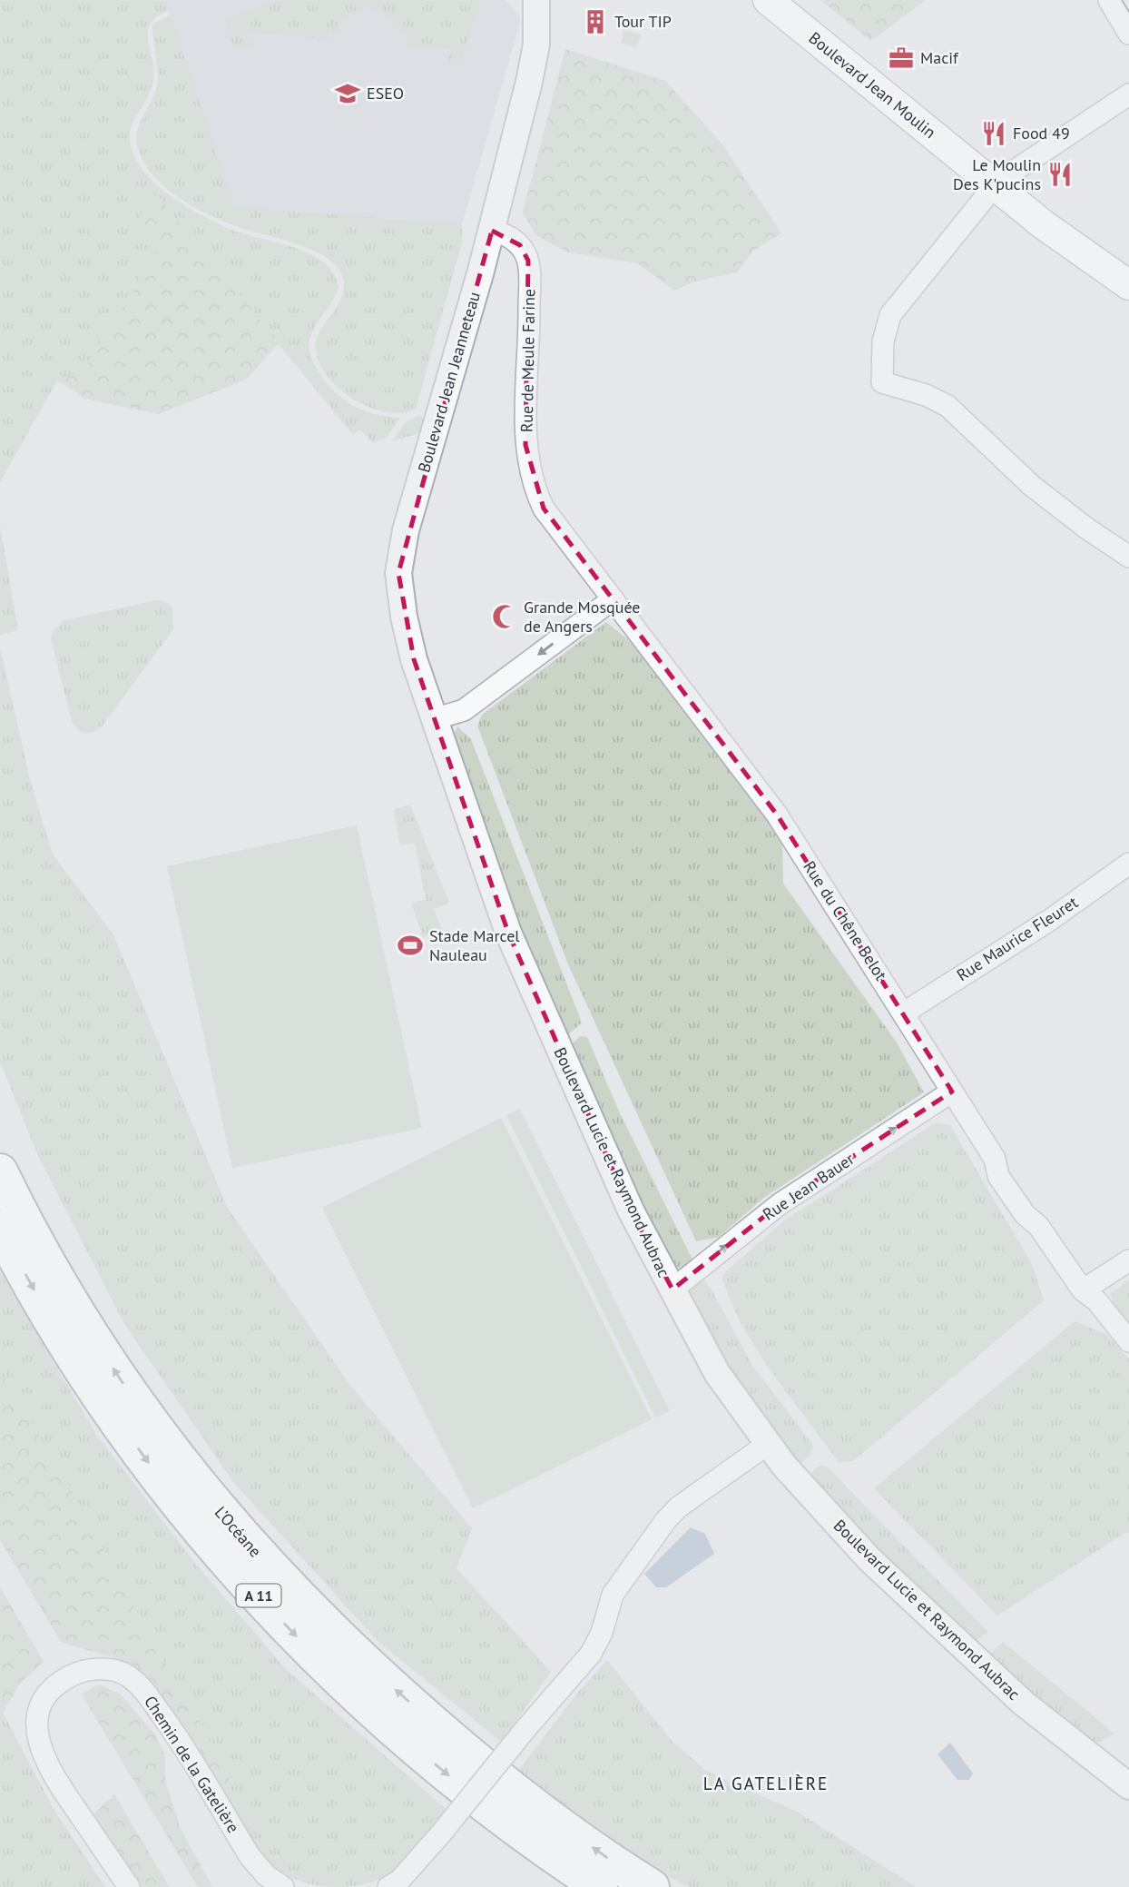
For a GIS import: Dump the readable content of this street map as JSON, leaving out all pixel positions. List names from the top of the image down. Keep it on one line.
{"streets":{"highway":["L’Océane","A 11"],"main road":["Boulevard Jean Moulin"],"street":["Rue de Meule Farine","Boulevard Jean Jeanneteau","Rue du Chêne Belot","Rue Maurice Fleuret","Boulevard Lucie et Raymond Aubrac","Rue Jean Bauer","Chemin de la Gatelière"]},"crossings":[["Rue de Meule Farine","Boulevard Jean Jeanneteau"],["Rue de Meule Farine","Rue du Chêne Belot"],["Boulevard Jean Jeanneteau","Boulevard Lucie et Raymond Aubrac"],["Rue du Chêne Belot","Rue Maurice Fleuret"],["Rue du Chêne Belot","Rue Jean Bauer"],["Boulevard Lucie et Raymond Aubrac","Rue Jean Bauer"]],"one_way":["Rue Jean Bauer"],"districts":["LA GATELIÈRE"],"places":{"building":["Tour TIP"],"office":["Macif"],"school or university":["ESEO"],"restaurant":["Food 49","Le Moulin Des K'pucins"],"mosque":["Grande Mosquée de Angers"],"sports":["Stade Marcel Nauleau"]}}
